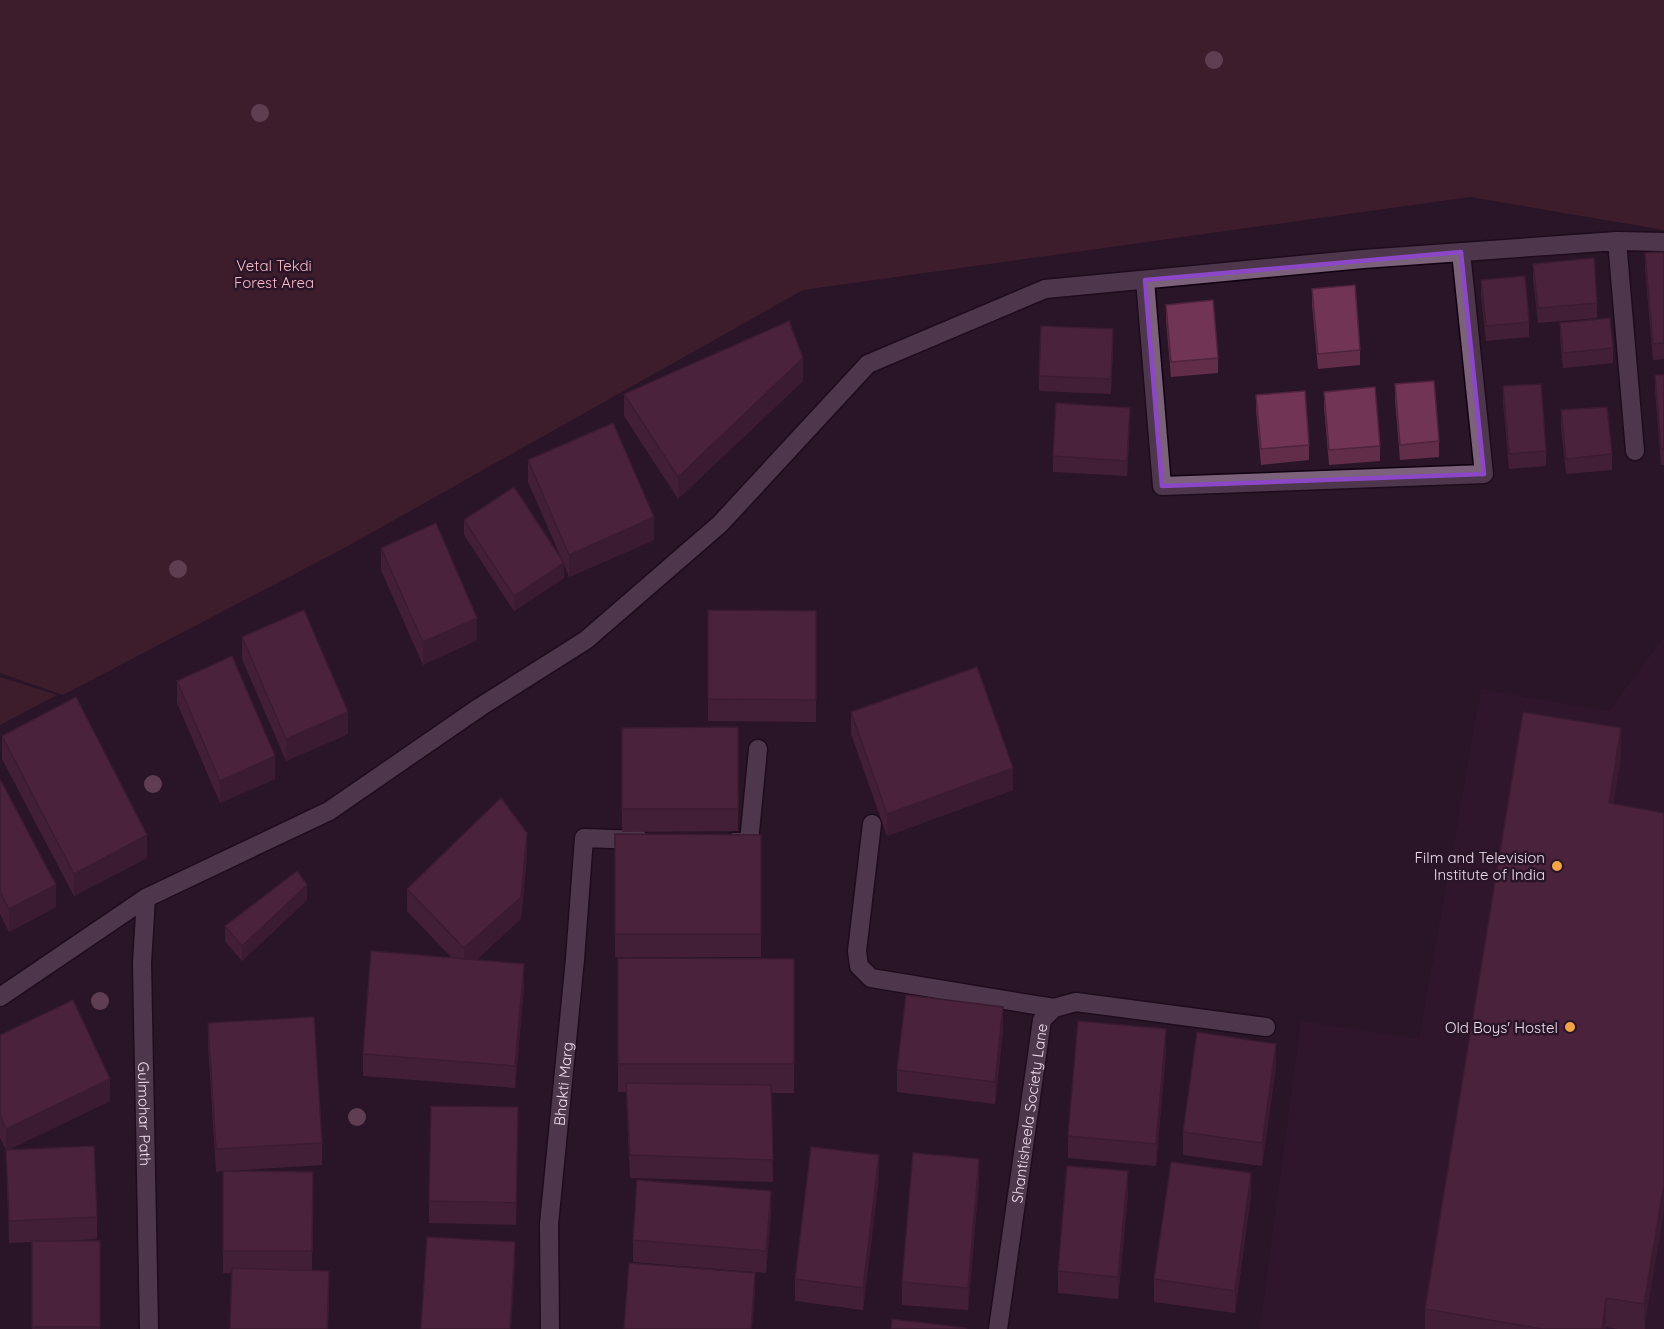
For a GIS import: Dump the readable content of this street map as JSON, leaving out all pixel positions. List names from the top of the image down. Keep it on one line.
{"streets":{"street":["Bhakti Marg","Gulmohar Path","Shantisheela Society Lane"]},"parks":["Vetal Tekdi Forest Area"],"places":["Film and Television Institute of India","Old Boys' Hostel"]}
